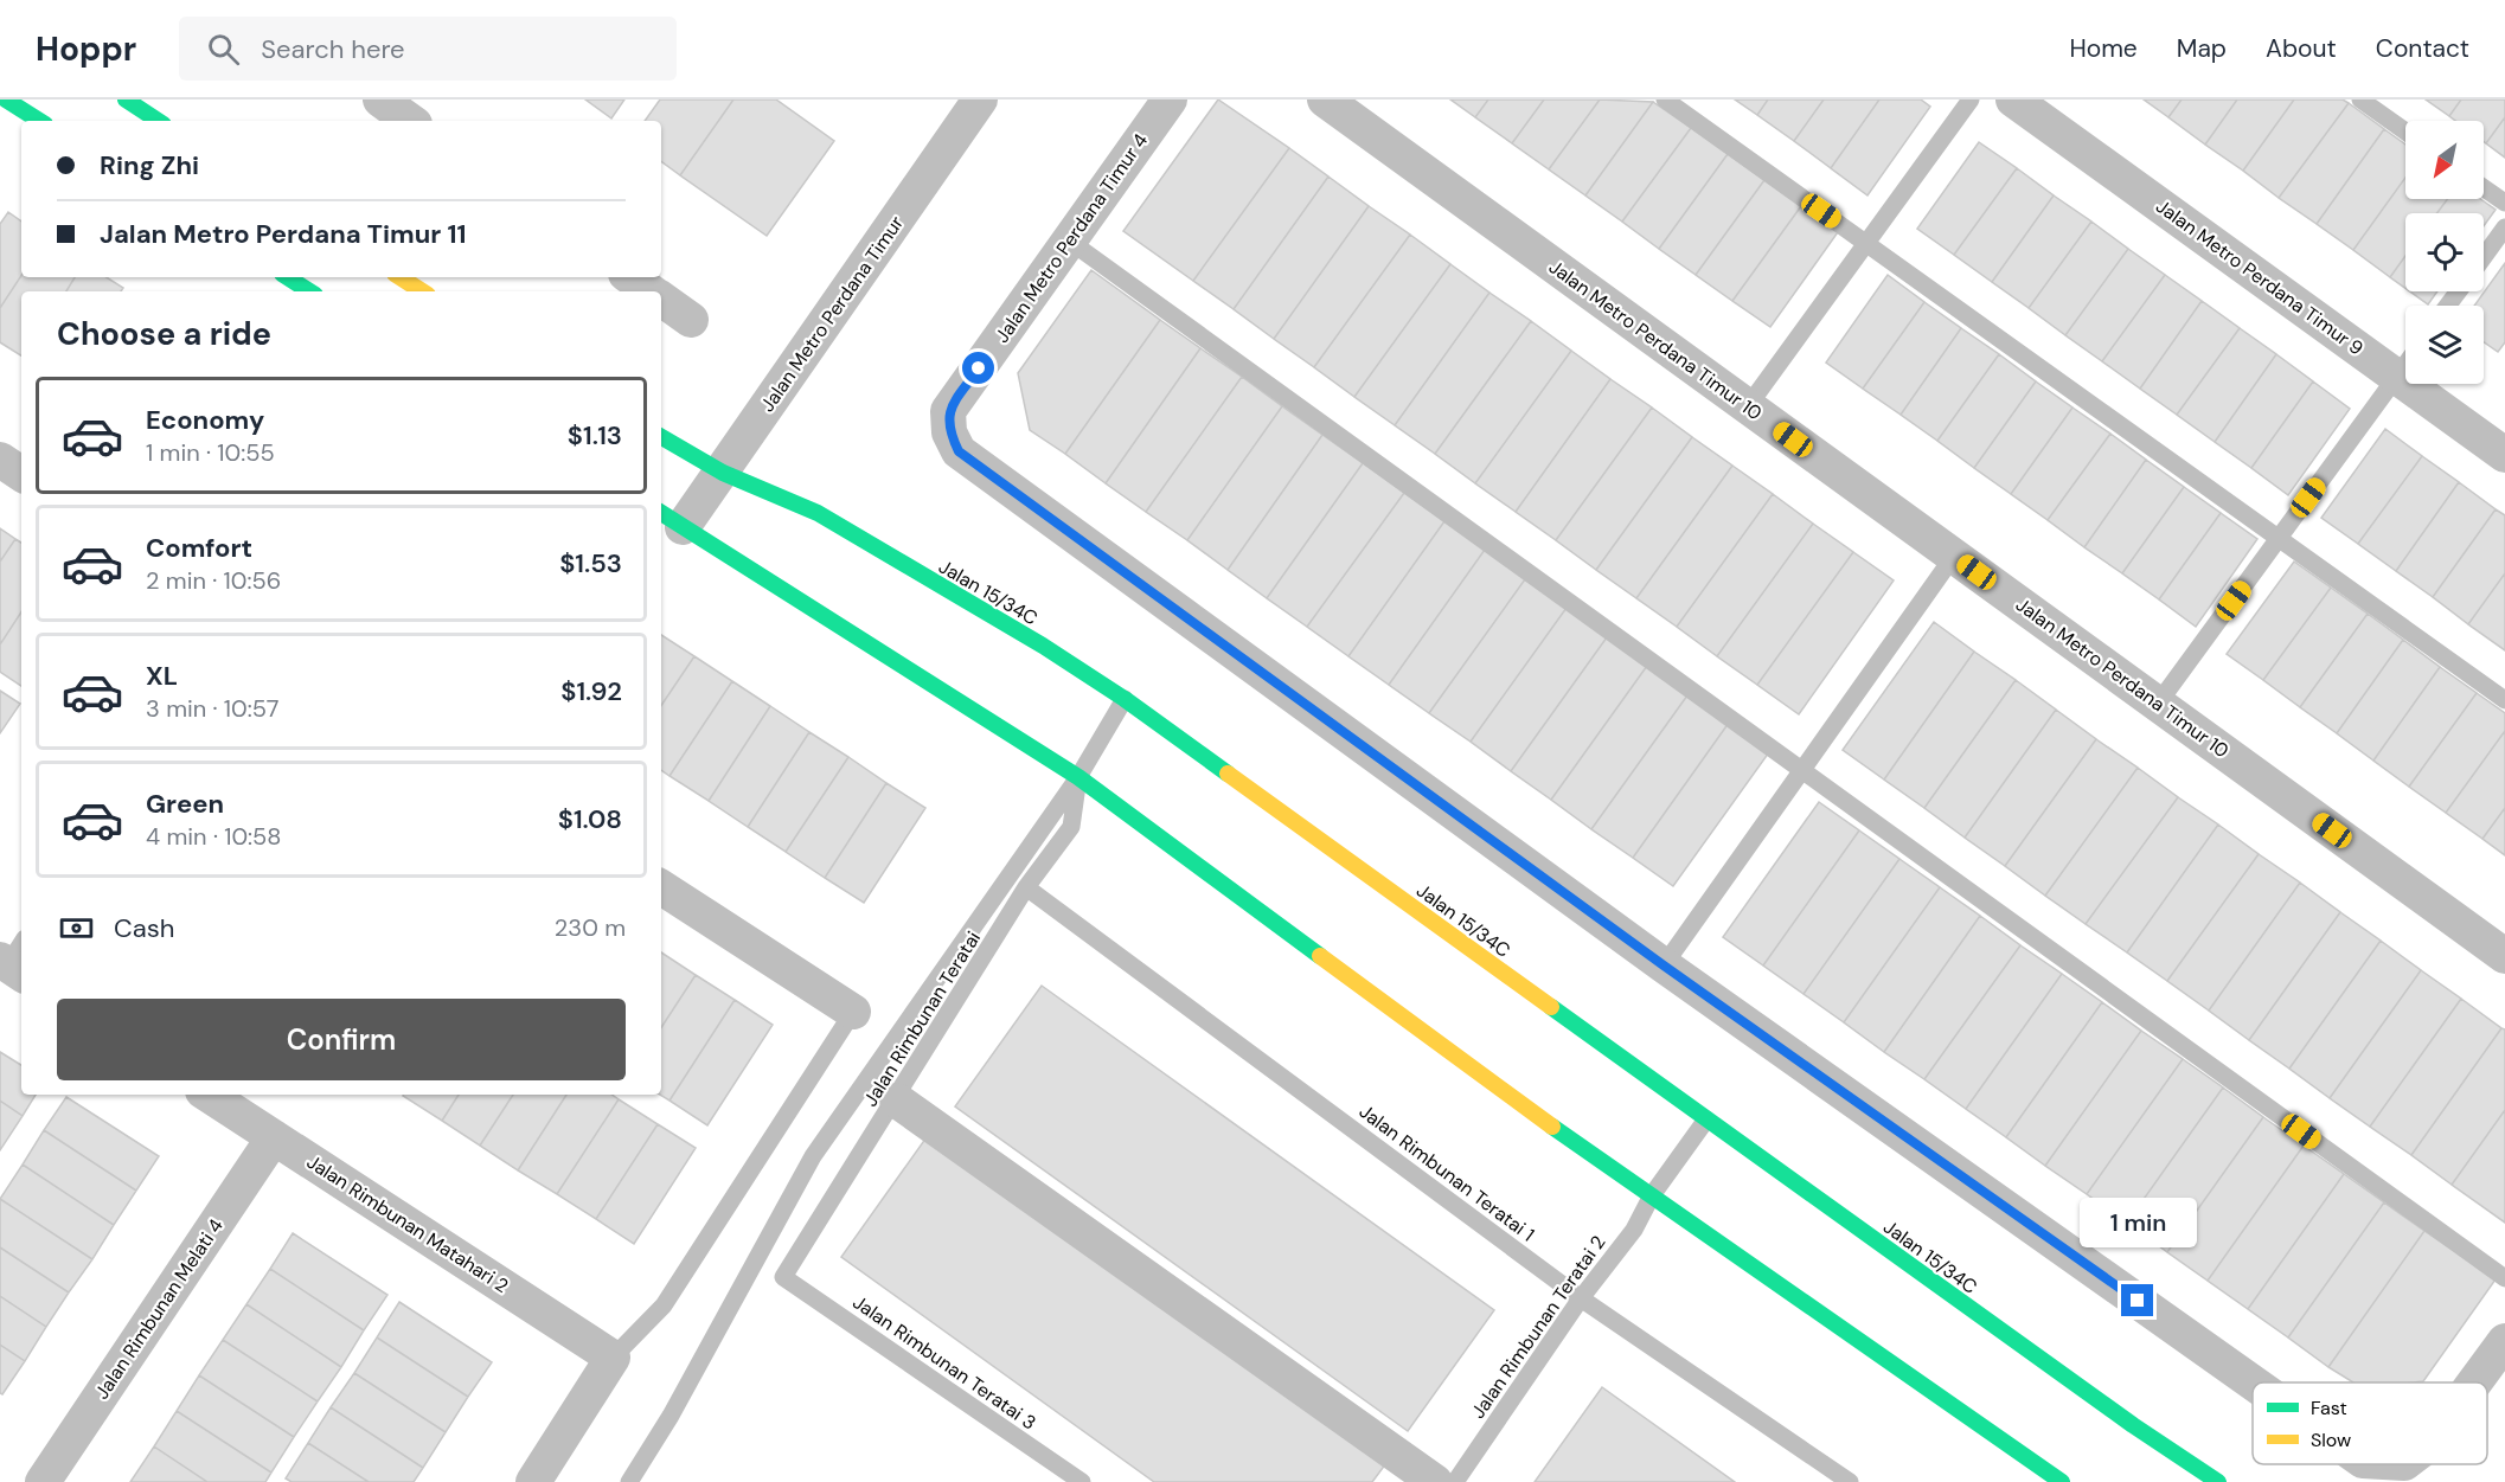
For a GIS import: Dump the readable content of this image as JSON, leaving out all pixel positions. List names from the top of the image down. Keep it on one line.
{"streets":{"street":["Jalan Metro Perdana Timur 4","Jalan Metro Perdana Timur 9","Jalan Metro Perdana Timur","Jalan Metro Perdana Timur 10","Jalan 15/34C","Jalan Rimbunan Matahari 2","Jalan Rimbunan Melati 4"],"lane":["Jalan Rimbunan Teratai","Jalan Rimbunan Teratai 1","Jalan Rimbunan Teratai 2","Jalan Rimbunan Teratai 3"]},"crossings":[["Jalan Metro Perdana Timur","Jalan 15/34C"],["Jalan 15/34C","Jalan Rimbunan Teratai 2"],["Jalan Rimbunan Teratai","Jalan Rimbunan Teratai 1"],["Jalan Rimbunan Teratai","Jalan Rimbunan Teratai 3"],["Jalan Rimbunan Teratai 1","Jalan Rimbunan Teratai 2"],["Jalan Rimbunan Matahari 2","Jalan Rimbunan Melati 4"]],"legend":["Fast","Slow"],"north":"bottom left","page":{"header":"Hoppr","search":"Search here","nav":["Home","Map","About","Contact"],"banner":["Ring Zhi","Jalan Metro Perdana Timur 11"],"heading":"Choose a ride","list":[{"name":"Economy","note":"1 min · 10:55","value":"$1.13"},{"name":"Comfort","note":"2 min · 10:56","value":"$1.53"},{"name":"XL","note":"3 min · 10:57","value":"$1.92"},{"name":"Green","note":"4 min · 10:58","value":"$1.08"}],"pay":["Cash","230 m"],"buttons":"Confirm","bubble":"1 min"}}
